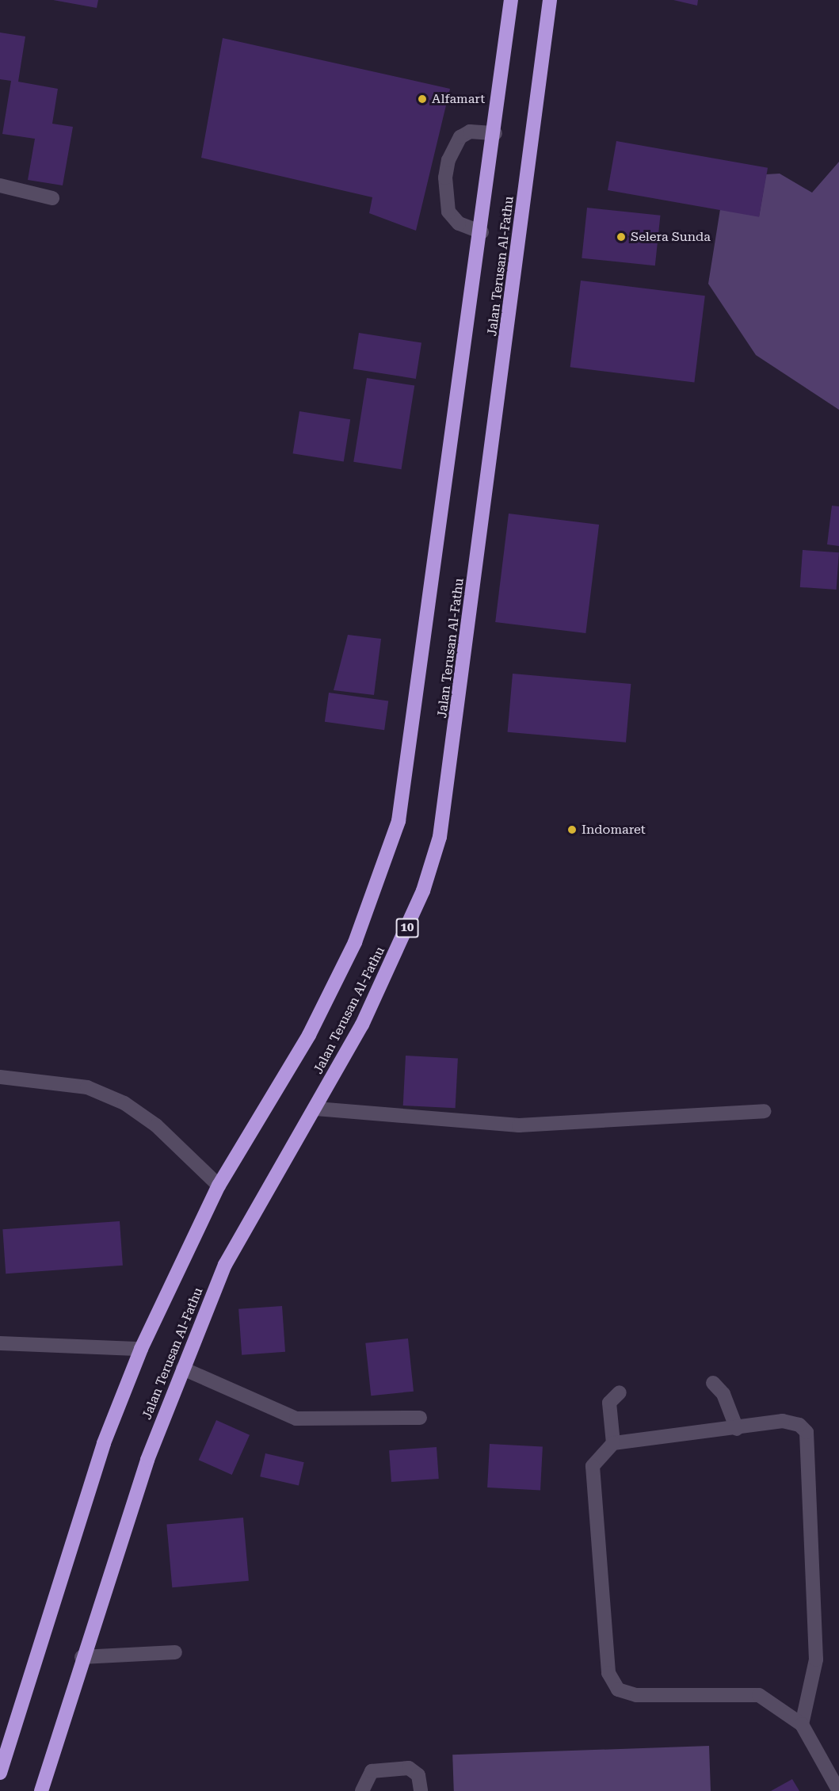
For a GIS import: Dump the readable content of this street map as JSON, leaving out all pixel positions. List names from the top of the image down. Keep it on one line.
{"streets":{"highway":["Jalan Terusan Al-Fathu","10"]},"places":["Alfamart","Selera Sunda","Indomaret"]}
